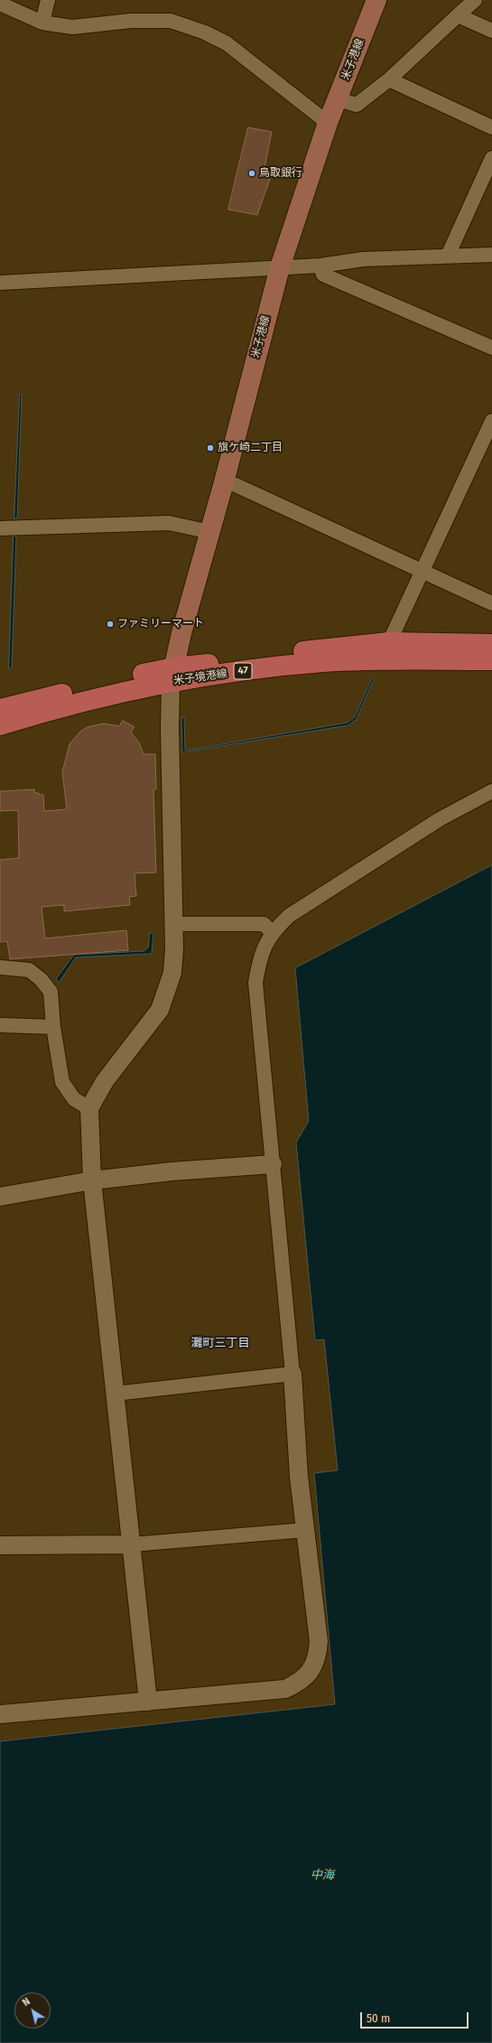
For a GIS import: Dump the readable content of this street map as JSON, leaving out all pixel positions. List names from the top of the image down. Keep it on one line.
{"streets":{"main road":["米子港線","47","米子境港線"]},"crossings":[["米子港線","米子境港線"]],"districts":["灘町三丁目"],"water":["中海"],"places":["鳥取銀行","旗ケ崎二丁目","ファミリーマート"],"scale_bar":"50 m","north":"top left"}
